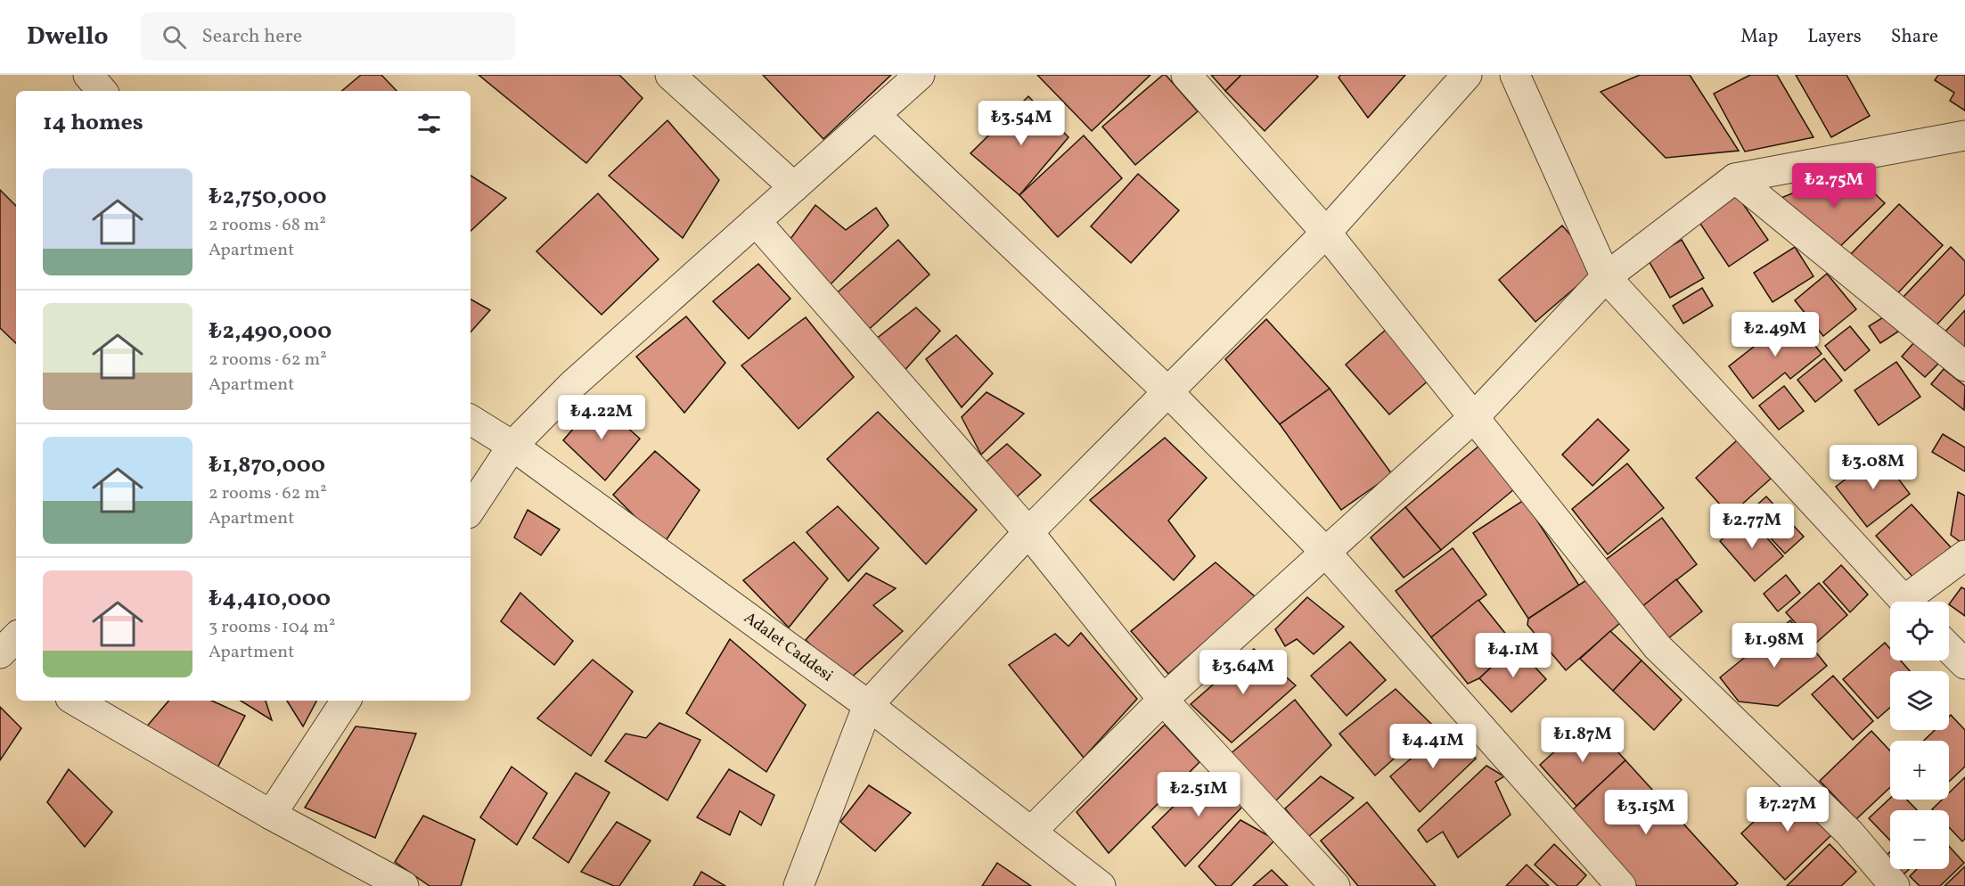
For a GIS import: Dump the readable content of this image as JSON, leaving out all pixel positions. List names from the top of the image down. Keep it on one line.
{"streets":{"street":["Adalet Caddesi"]},"page":{"header":"Dwello","search":"Search here","nav":["Map","Layers","Share"],"heading":"14 homes","price":["₺3.54M","₺2.75M","₺2.49M","₺4.22M","₺3.08M","₺2.77M","₺1.98M","₺4.1M","₺3.64M","₺1.87M","₺4.41M","₺2.51M","₺7.27M","₺3.15M"],"list":[{"name":"₺2,750,000","note":"2 rooms · 68 m² · Apartment"},{"name":"₺2,490,000","note":"2 rooms · 62 m² · Apartment"},{"name":"₺1,870,000","note":"2 rooms · 62 m² · Apartment"},{"name":"₺4,410,000","note":"3 rooms · 104 m² · Apartment"}],"map_buttons":["+","−"]}}
